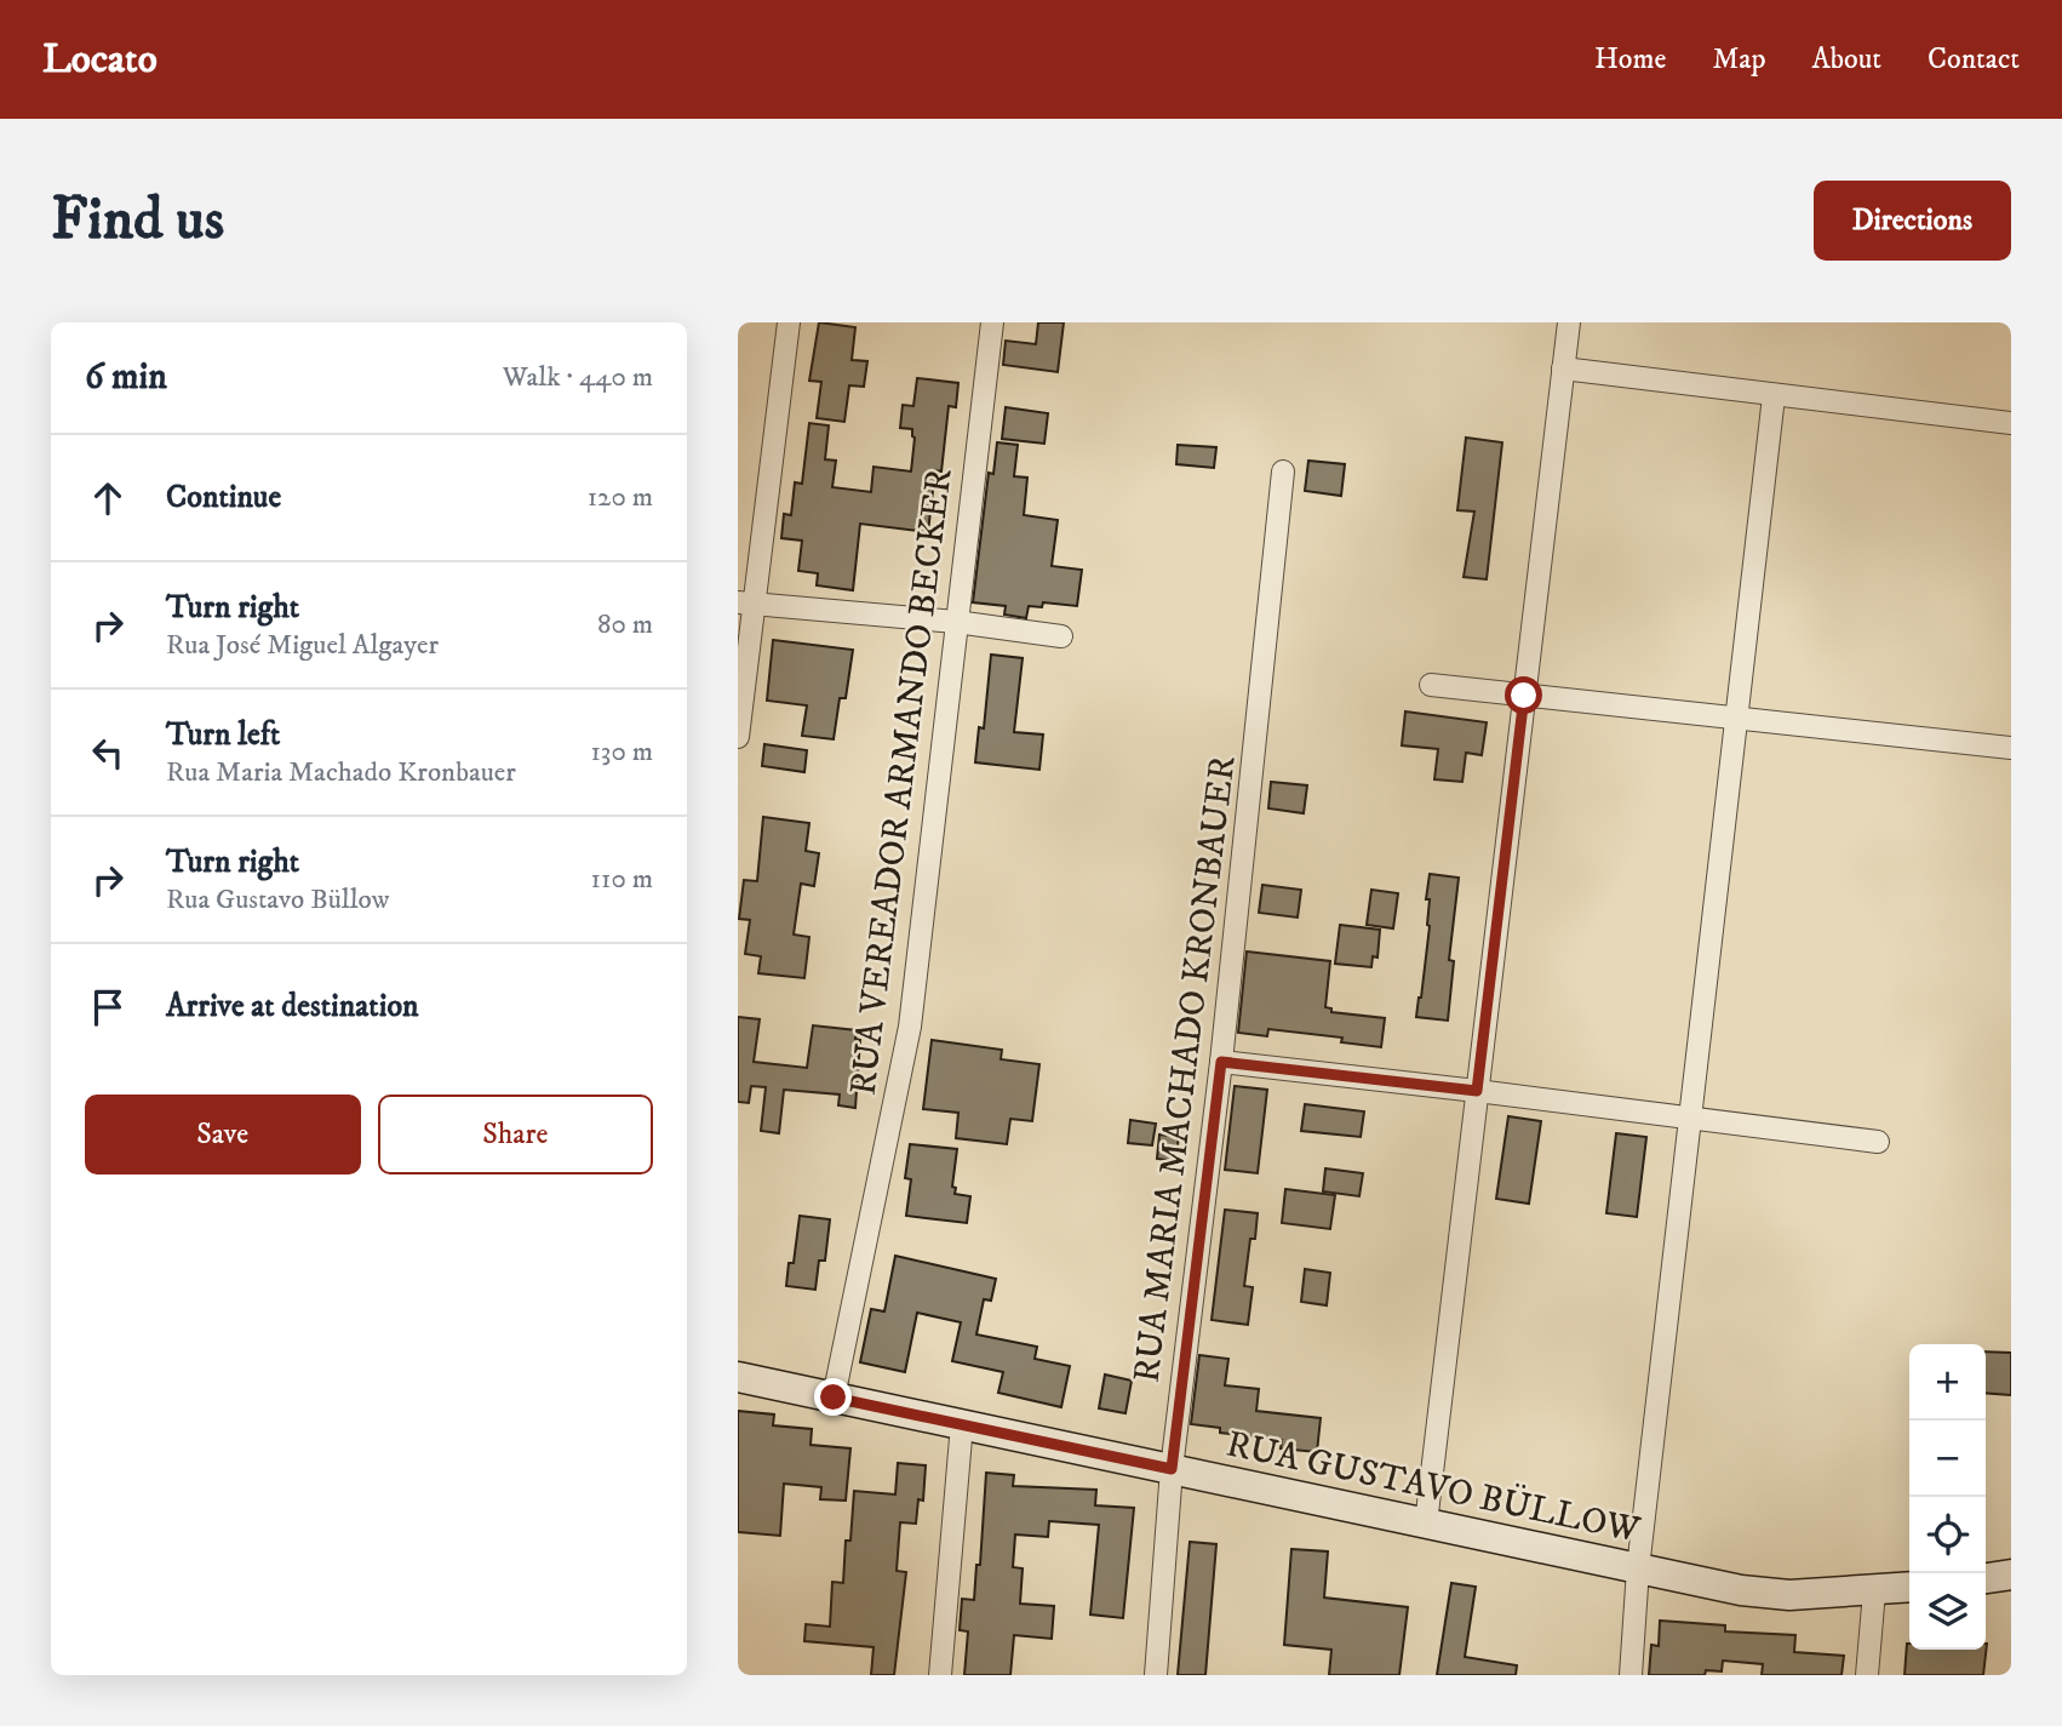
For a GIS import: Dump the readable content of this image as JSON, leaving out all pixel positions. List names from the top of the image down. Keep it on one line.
{"streets":{"main road":["RUA GUSTAVO BÜLLOW"],"street":["RUA VEREADOR ARMANDO BECKER","RUA MARIA MACHADO KRONBAUER"]},"crossings":[["RUA VEREADOR ARMANDO BECKER","RUA GUSTAVO BÜLLOW"],["RUA MARIA MACHADO KRONBAUER","RUA GUSTAVO BÜLLOW"]],"page":{"header":"Locato","nav":["Home","Map","About","Contact"],"buttons":["Directions",["Save","Share"]],"title":"Find us","heading":["6 min","Walk · 440 m"],"list":[["Continue","120 m"],["Turn right","Rua José Miguel Algayer","80 m"],["Turn left","Rua Maria Machado Kronbauer","130 m"],["Turn right","Rua Gustavo Büllow","110 m"],"Arrive at destination"],"map_buttons":["+","−"]}}
